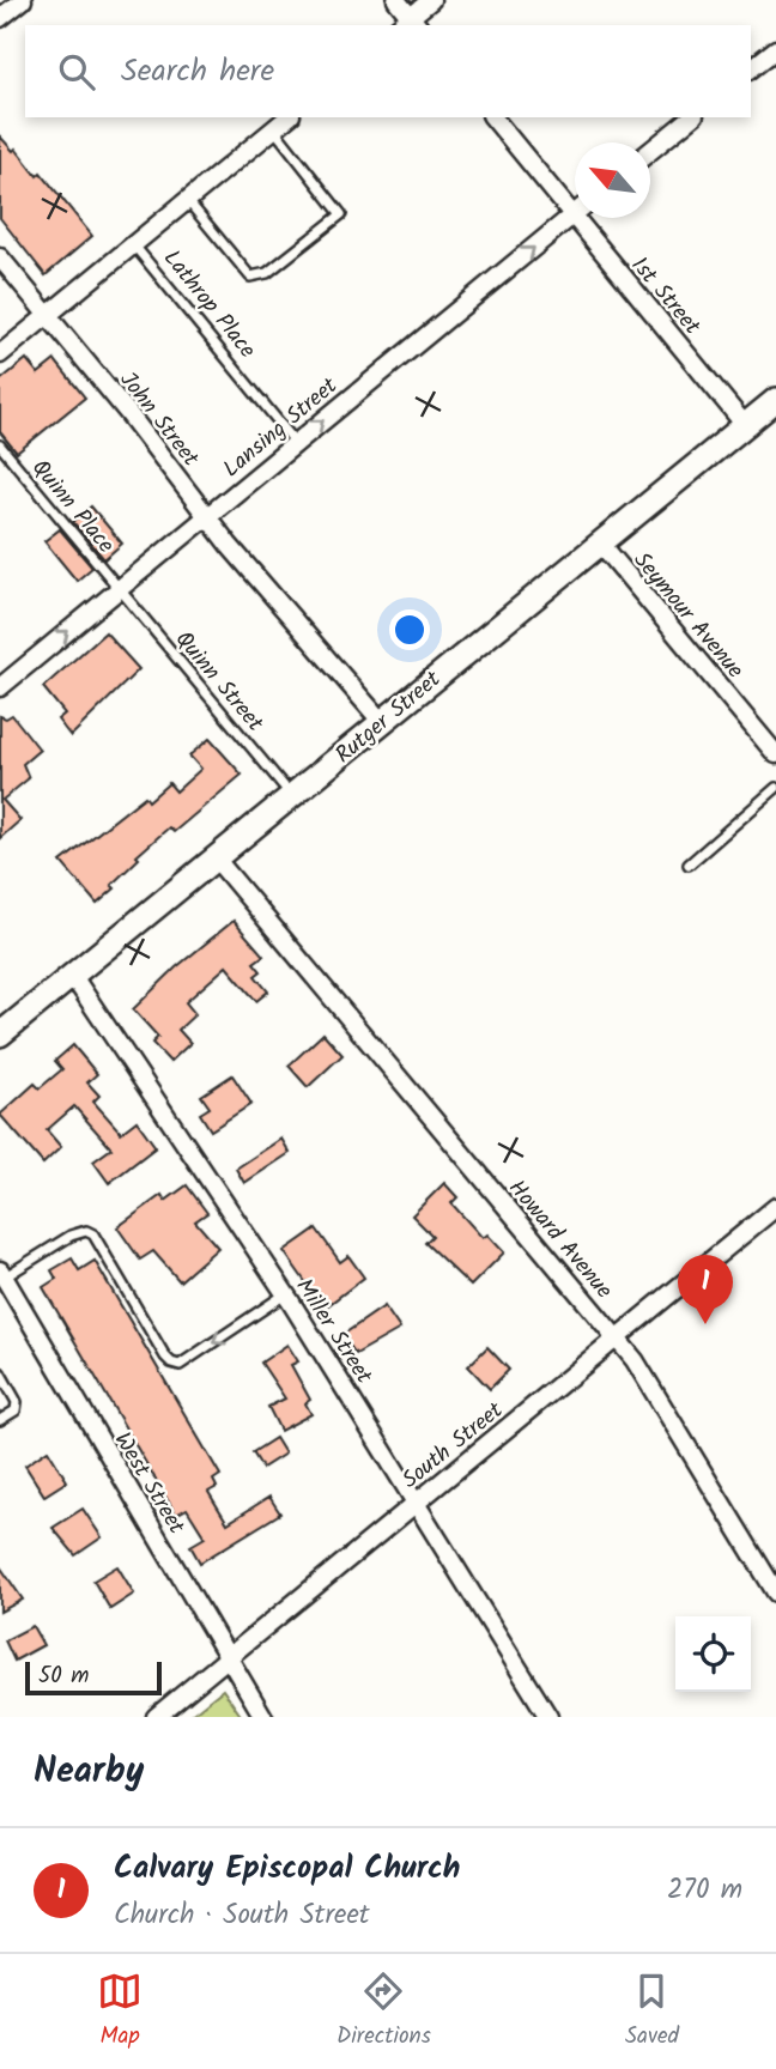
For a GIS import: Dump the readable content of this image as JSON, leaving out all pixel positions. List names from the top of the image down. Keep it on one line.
{"streets":{"street":["1st Street","Lathrop Place","John Street","Lansing Street","Seymour Avenue","Rutger Street","Howard Avenue","Miller Street","South Street","West Street"],"lane":["Quinn Place","Quinn Street"]},"crossings":[["1st Street","Lansing Street"],["1st Street","Rutger Street"],["Lathrop Place","John Street"],["Lathrop Place","Lansing Street"],["John Street","Lansing Street"],["John Street","Rutger Street"],["Lansing Street","Quinn Place"],["Lansing Street","Quinn Street"],["Quinn Place","Quinn Street"],["Seymour Avenue","Rutger Street"],["Quinn Street","Rutger Street"],["Rutger Street","Howard Avenue"],["Rutger Street","Miller Street"],["Howard Avenue","South Street"],["Miller Street","South Street"],["South Street","West Street"]],"one_way":["Lansing Street"],"scale_bar":"50 m","north":"top left","page":{"search":"Search here","pins":"1","scale":"50 m","heading":"Nearby","list":[{"mark":"1","name":"Calvary Episcopal Church","note":"Church · South Street","value":"270 m"}],"nav":["Map","Directions","Saved"]}}
